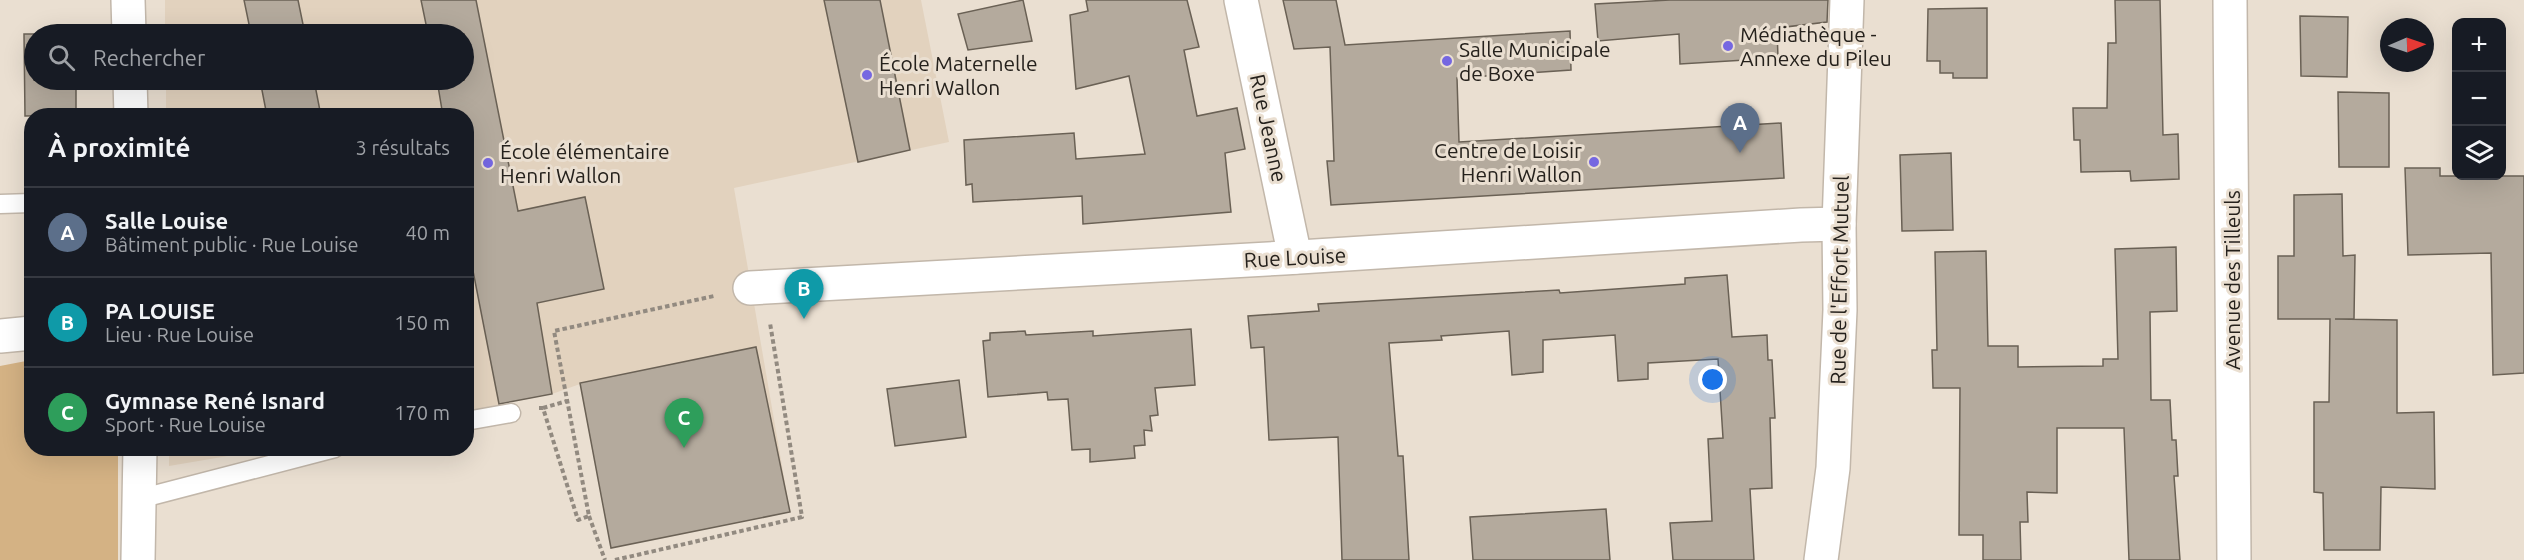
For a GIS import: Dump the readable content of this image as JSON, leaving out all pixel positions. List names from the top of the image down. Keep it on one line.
{"streets":{"street":["Rue Jeanne","Rue Louise","Rue de l'Effort Mutuel","Avenue des Tilleuls"]},"crossings":[["Rue Jeanne","Rue Louise"],["Rue Louise","Rue de l'Effort Mutuel"]],"places":["Médiathèque - Annexe du Pileu","Salle Municipale de Boxe","École Maternelle Henri Wallon","Centre de Loisir Henri Wallon","École élémentaire Henri Wallon"],"north":"right","page":{"map_buttons":["+","−"],"search":"Rechercher","pins":["A","B","C"],"heading":["À proximité","3 résultats"],"list":[{"mark":"A","name":"Salle Louise","note":"Bâtiment public · Rue Louise","value":"40 m"},{"mark":"B","name":"PA LOUISE","note":"Lieu · Rue Louise","value":"150 m"},{"mark":"C","name":"Gymnase René Isnard","note":"Sport · Rue Louise","value":"170 m"}]}}
